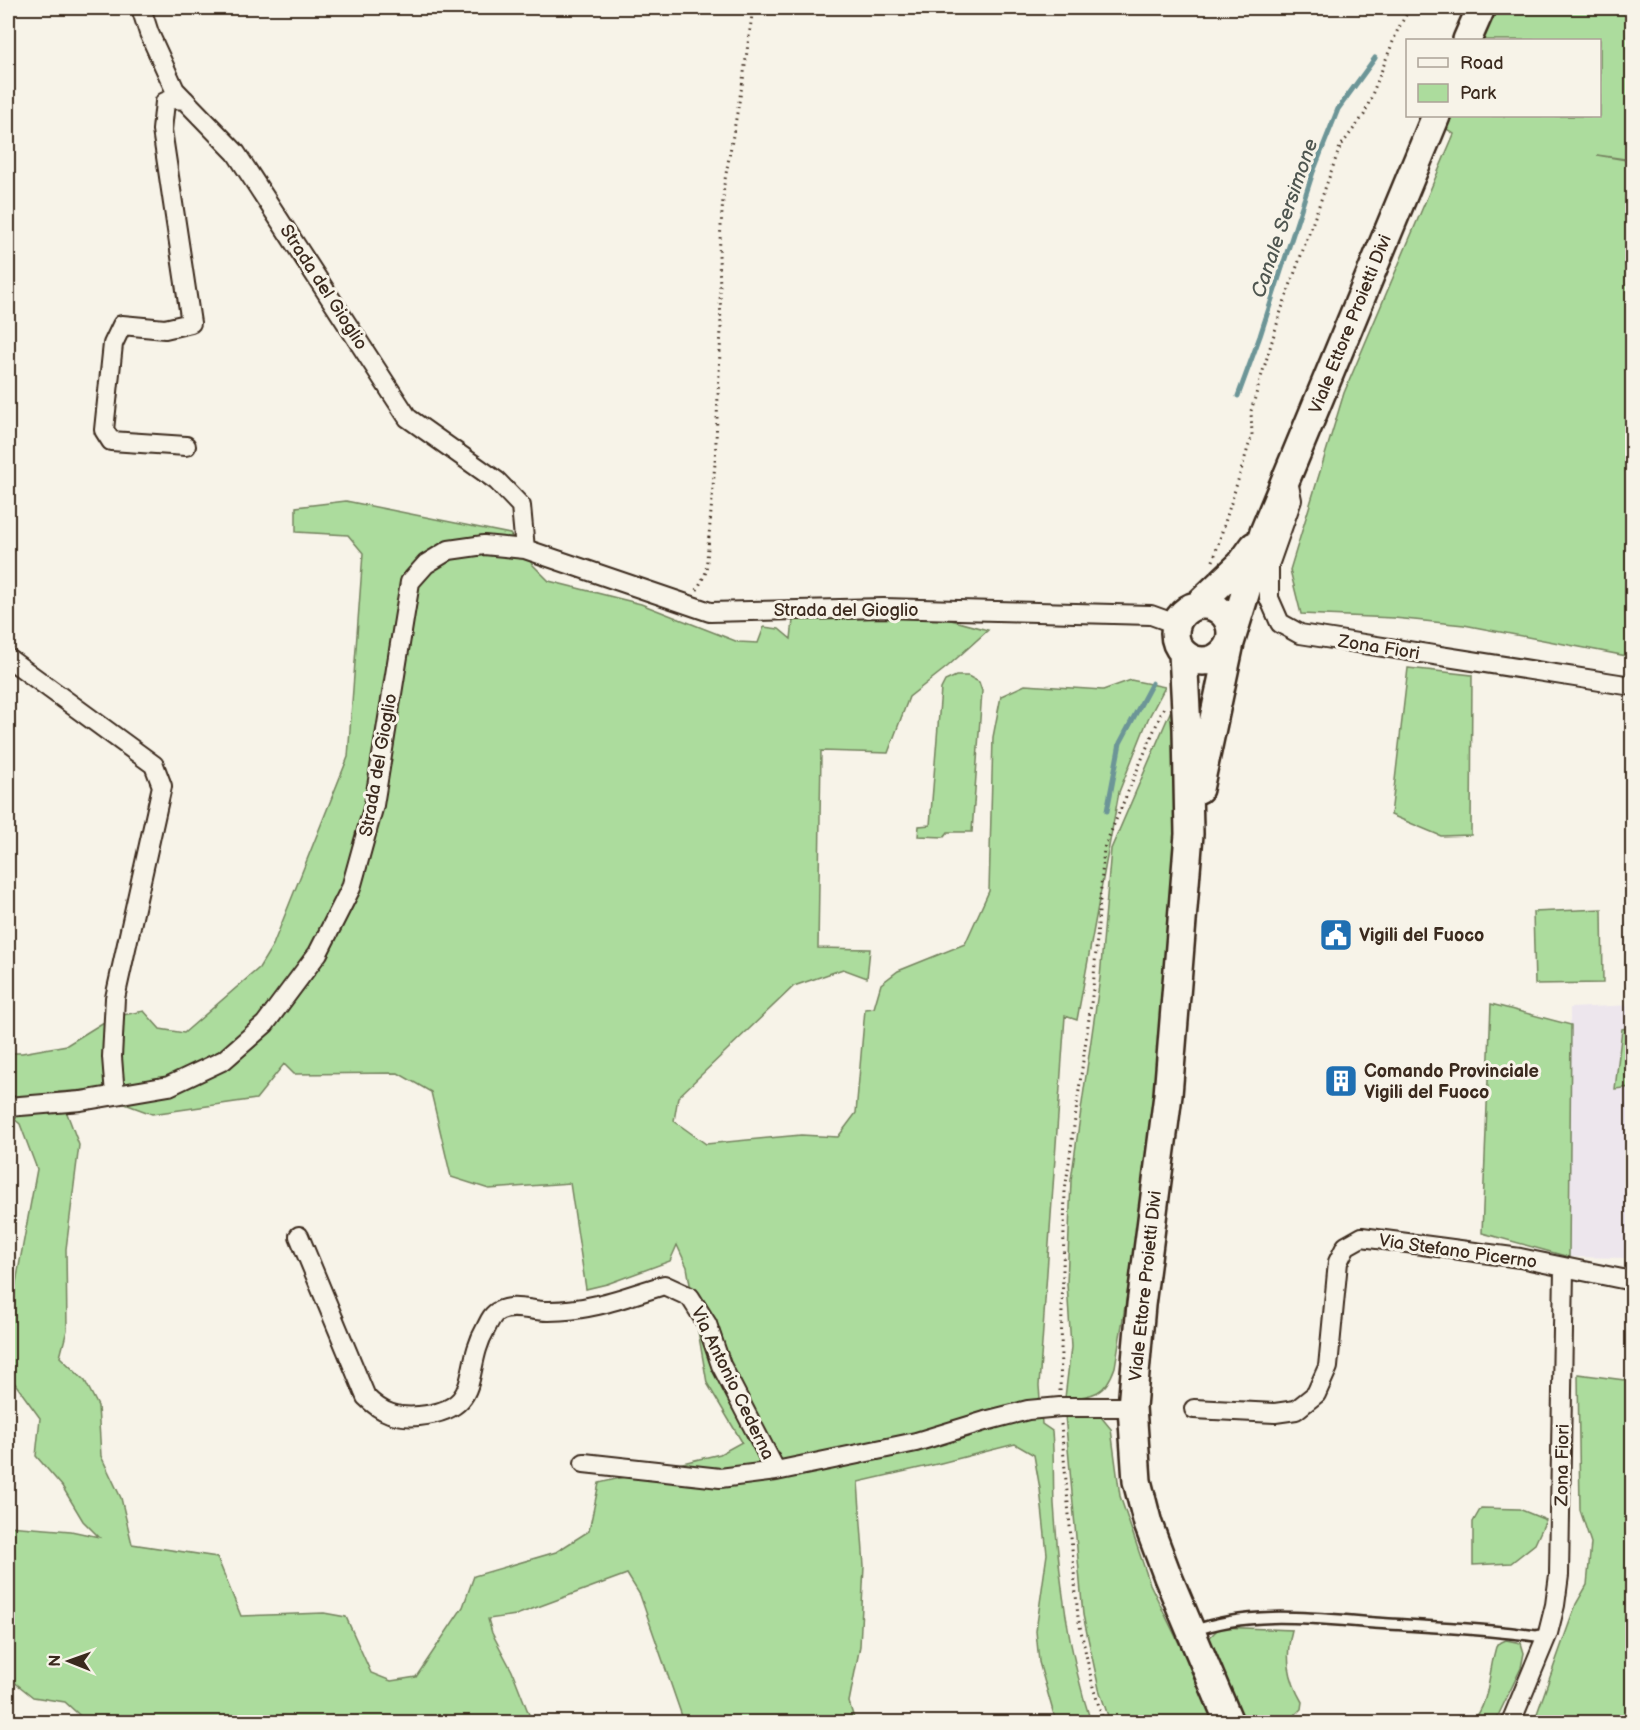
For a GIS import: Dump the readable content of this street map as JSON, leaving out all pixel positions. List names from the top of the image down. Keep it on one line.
{"streets":{"main road":["Viale Ettore Proietti Divi"],"street":["Strada del Gioglio","Zona Fiori","Via Stefano Picerno","Via Antonio Cederna"]},"crossings":[["Strada del Gioglio","Viale Ettore Proietti Divi"],["Viale Ettore Proietti Divi","Zona Fiori"],["Viale Ettore Proietti Divi","Via Antonio Cederna"],["Zona Fiori","Via Stefano Picerno"]],"water":["Canale Sersimone"],"places":{"public building":["Vigili del Fuoco"],"building":["Comando Provinciale Vigili del Fuoco"]},"legend":["Road","Park"],"north":"left"}
